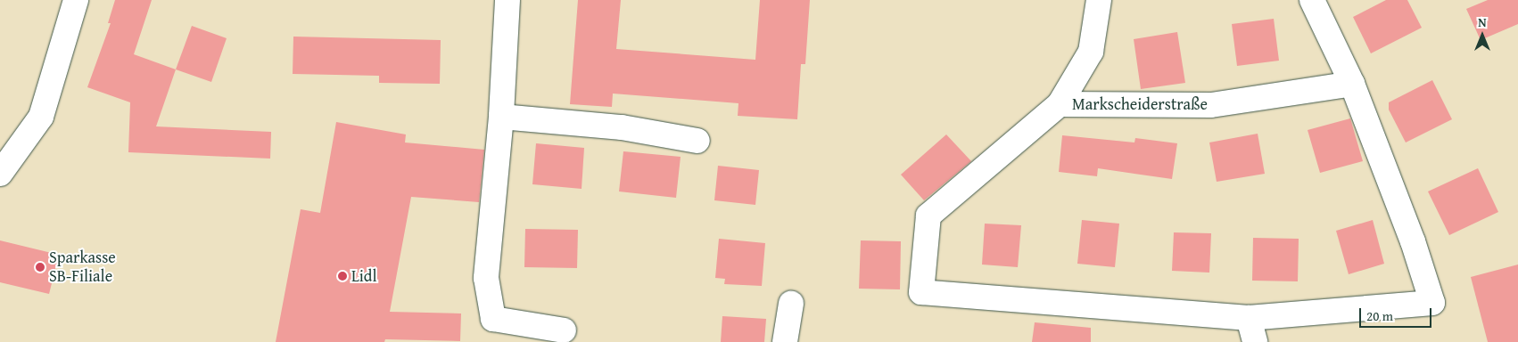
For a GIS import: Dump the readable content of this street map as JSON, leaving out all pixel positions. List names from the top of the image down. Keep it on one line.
{"streets":{"street":["Markscheiderstraße"]},"places":["Sparkasse SB-Filiale","Lidl"],"scale_bar":"20 m","north":"top"}
